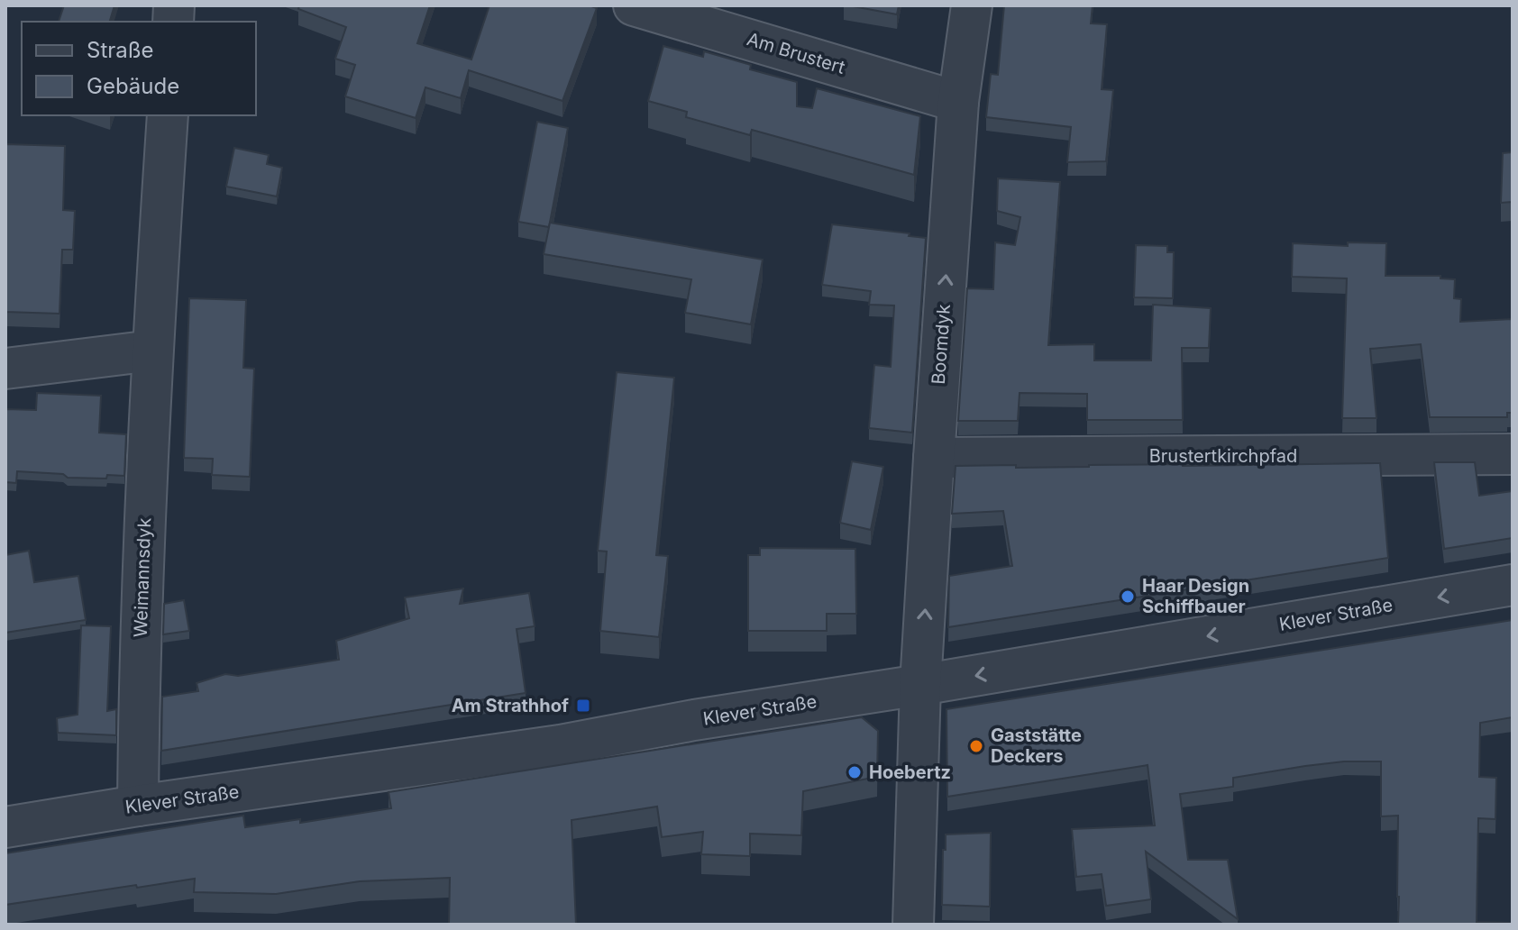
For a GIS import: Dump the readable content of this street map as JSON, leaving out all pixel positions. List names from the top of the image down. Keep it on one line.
{"streets":{"street":["Am Brustert","Boomdyk","Brustertkirchpfad","Weimannsdyk","Klever Straße"]},"crossings":[["Am Brustert","Boomdyk"],["Boomdyk","Brustertkirchpfad"],["Boomdyk","Klever Straße"],["Weimannsdyk","Klever Straße"]],"one_way":["Boomdyk","Klever Straße"],"places":{"other":["Haar Design Schiffbauer","Gaststätte Deckers","Hoebertz"],"transit":["Am Strathhof"]},"legend":["Straße","Gebäude"]}
